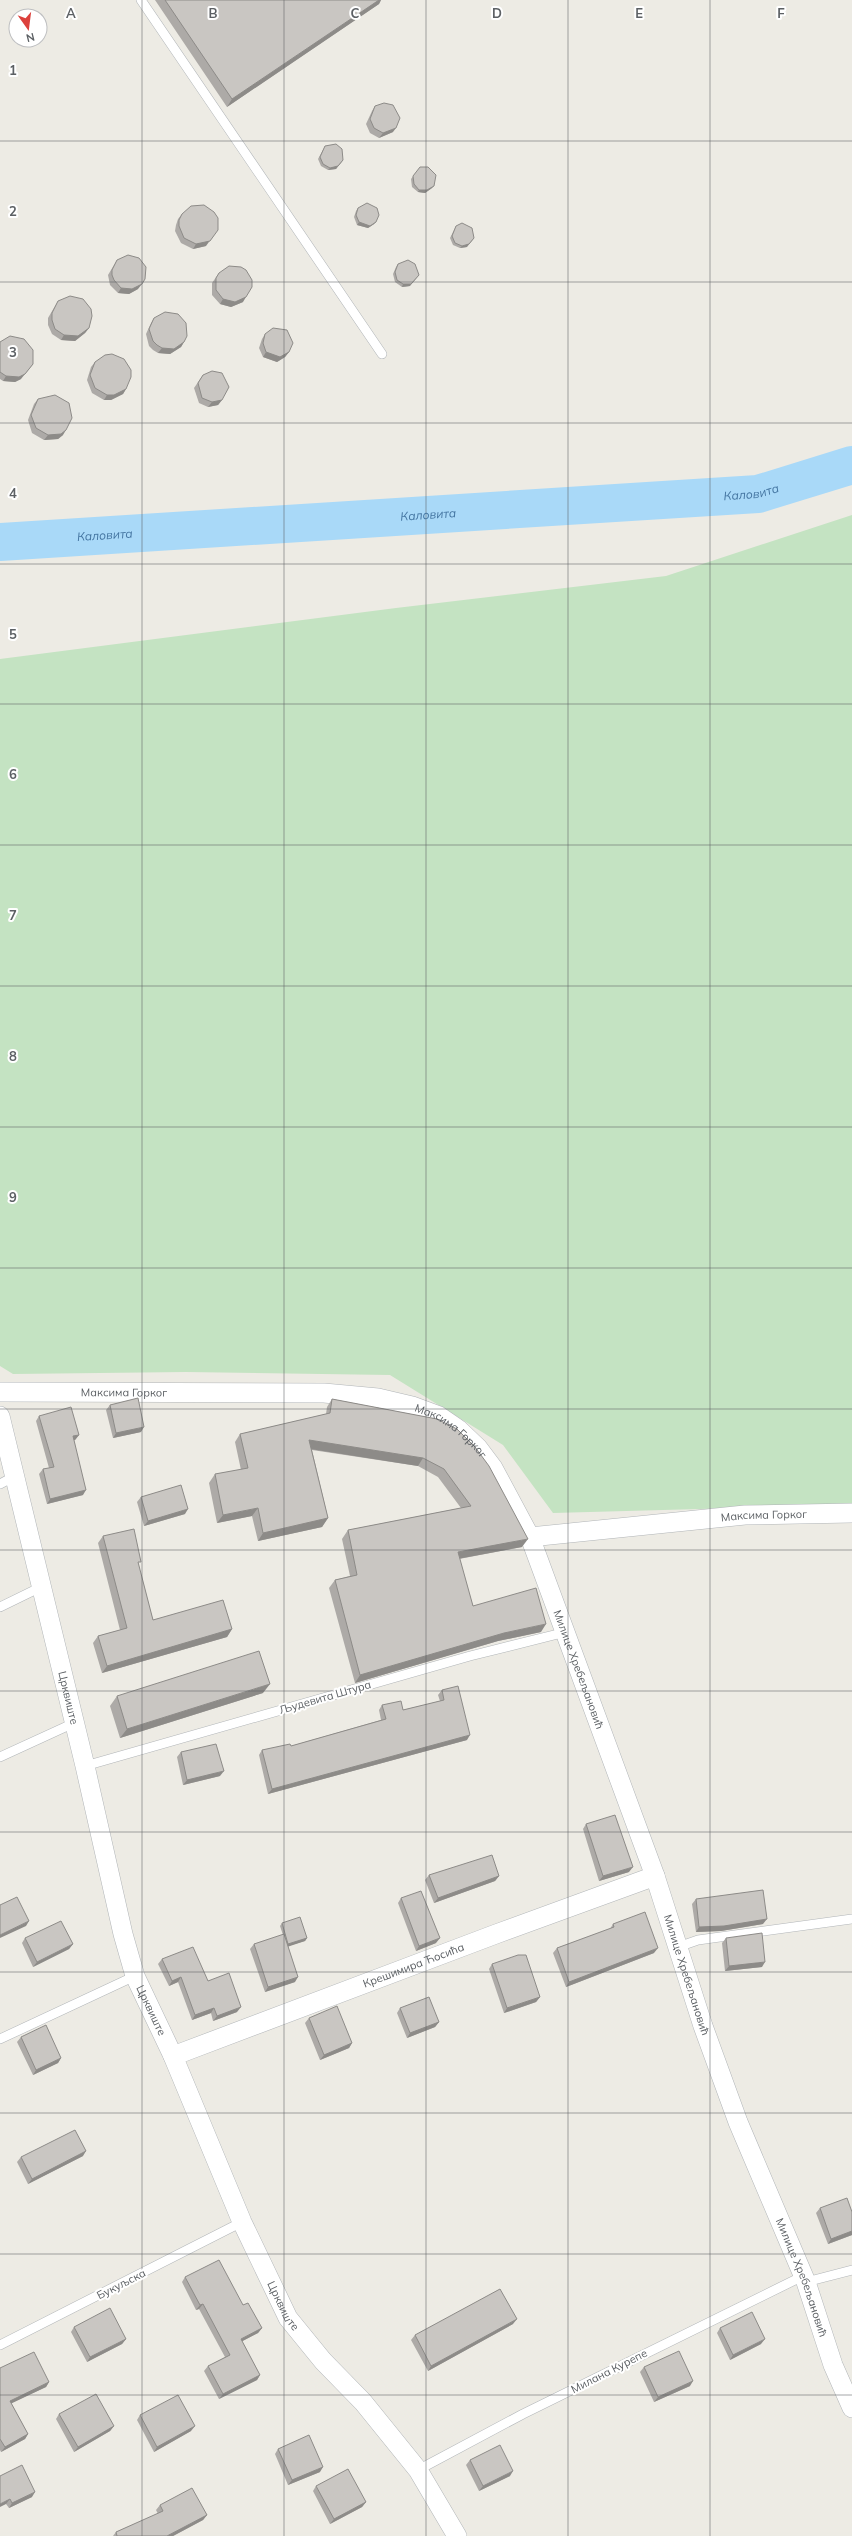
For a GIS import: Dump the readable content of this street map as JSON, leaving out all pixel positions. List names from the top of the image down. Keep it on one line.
{"streets":{"street":["Максима Горког","Милице Хребељановић","Црквиште","Крешимира Ћосића"],"lane":["Људевита Штура","Букуљска","Милана Курепе"]},"crossings":[["Максима Горког","Милице Хребељановић"],["Милице Хребељановић","Људевита Штура"],["Милице Хребељановић","Крешимира Ћосића"],["Милице Хребељановић","Милана Курепе"],["Људевита Штура","Црквиште"],["Црквиште","Крешимира Ћосића"],["Црквиште","Букуљска"],["Црквиште","Милана Курепе"]],"water":["Каловита"],"north":"bottom","grid":{"columns":["A","B","C","D","E","F"],"rows":["1","2","3","4","5","6","7","8","9"]}}
